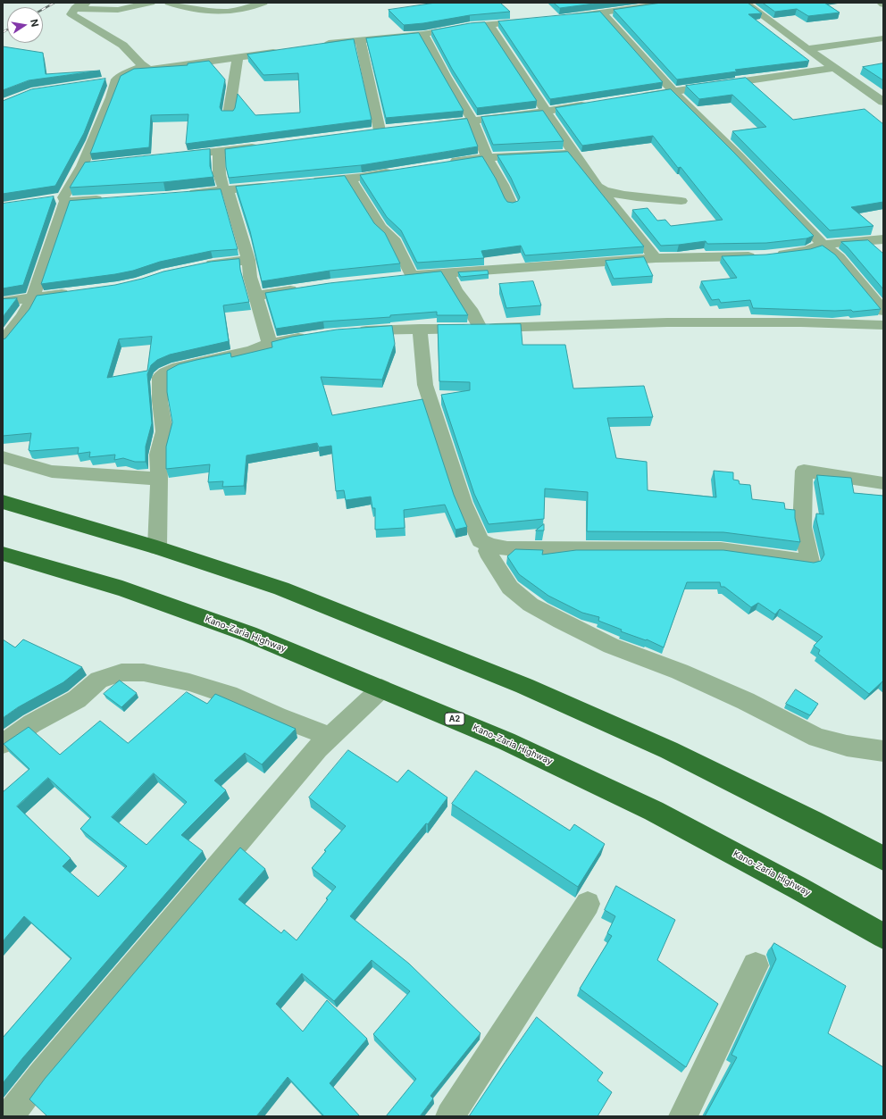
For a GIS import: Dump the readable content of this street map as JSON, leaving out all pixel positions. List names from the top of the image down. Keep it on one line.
{"streets":{"highway":["Kano-Zaria Highway","A2"]},"north":"right"}
